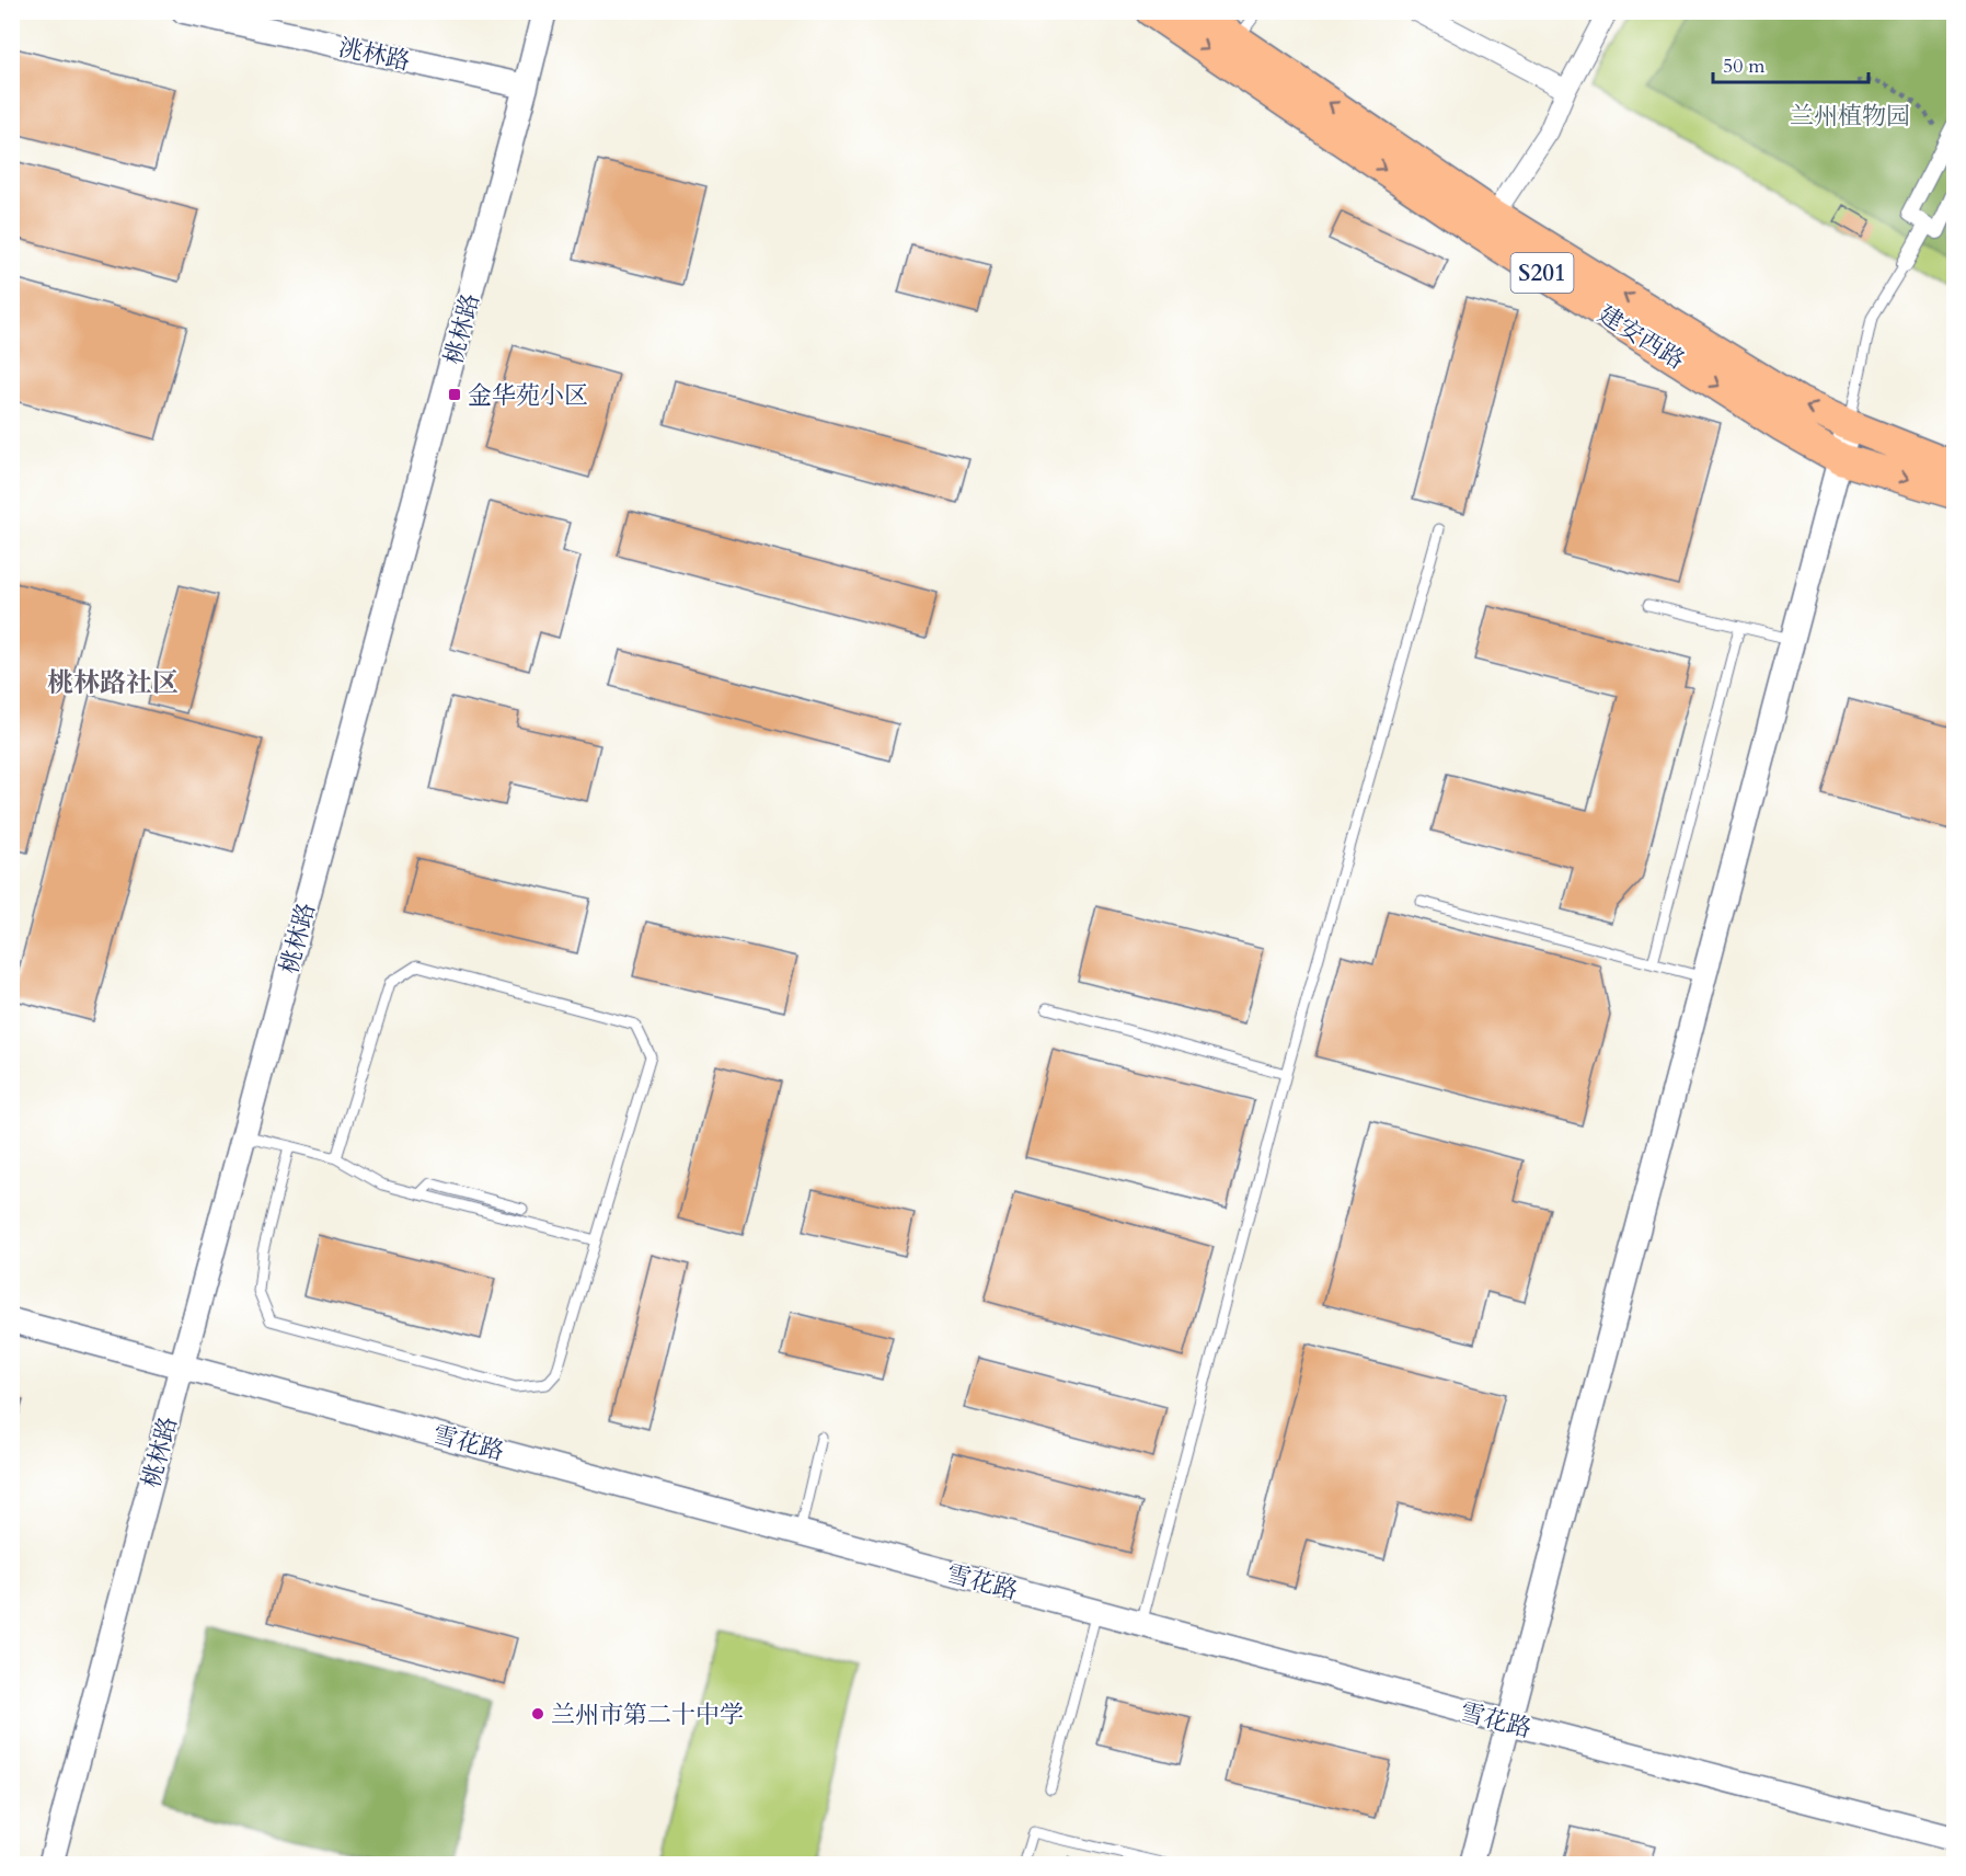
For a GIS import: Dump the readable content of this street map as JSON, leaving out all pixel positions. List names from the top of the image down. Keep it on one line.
{"streets":{"main road":["S201","建安西路"],"street":["洮林路","桃林路","雪花路"]},"crossings":[["洮林路","桃林路"],["桃林路","雪花路"]],"districts":["桃林路社区"],"parks":["兰州植物园"],"places":{"transit":["金华苑小区"],"other":["兰州市第二十中学"]},"scale_bar":"50 m"}
